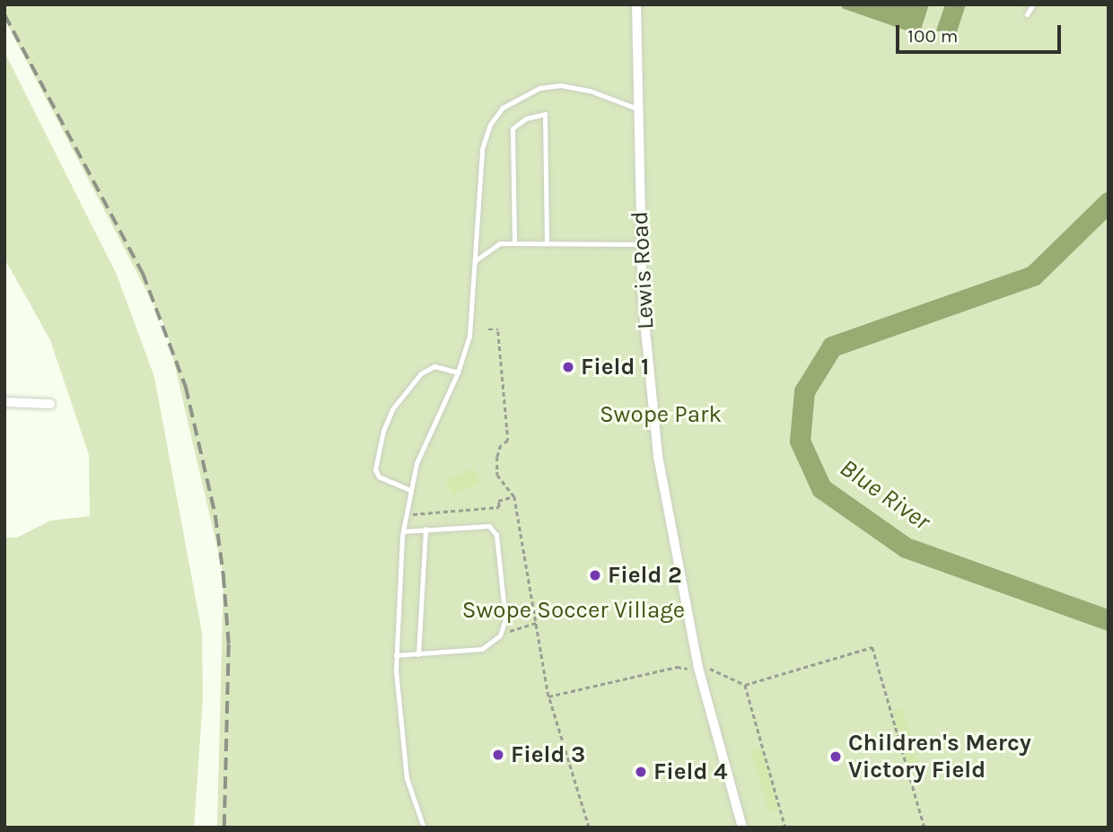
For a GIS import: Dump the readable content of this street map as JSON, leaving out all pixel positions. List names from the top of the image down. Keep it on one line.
{"streets":{"street":["Lewis Road"]},"water":["Blue River"],"parks":["Swope Park","Swope Soccer Village"],"places":["Field 1","Field 2","Field 3","Children's Mercy Victory Field","Field 4"],"scale_bar":"100 m"}
